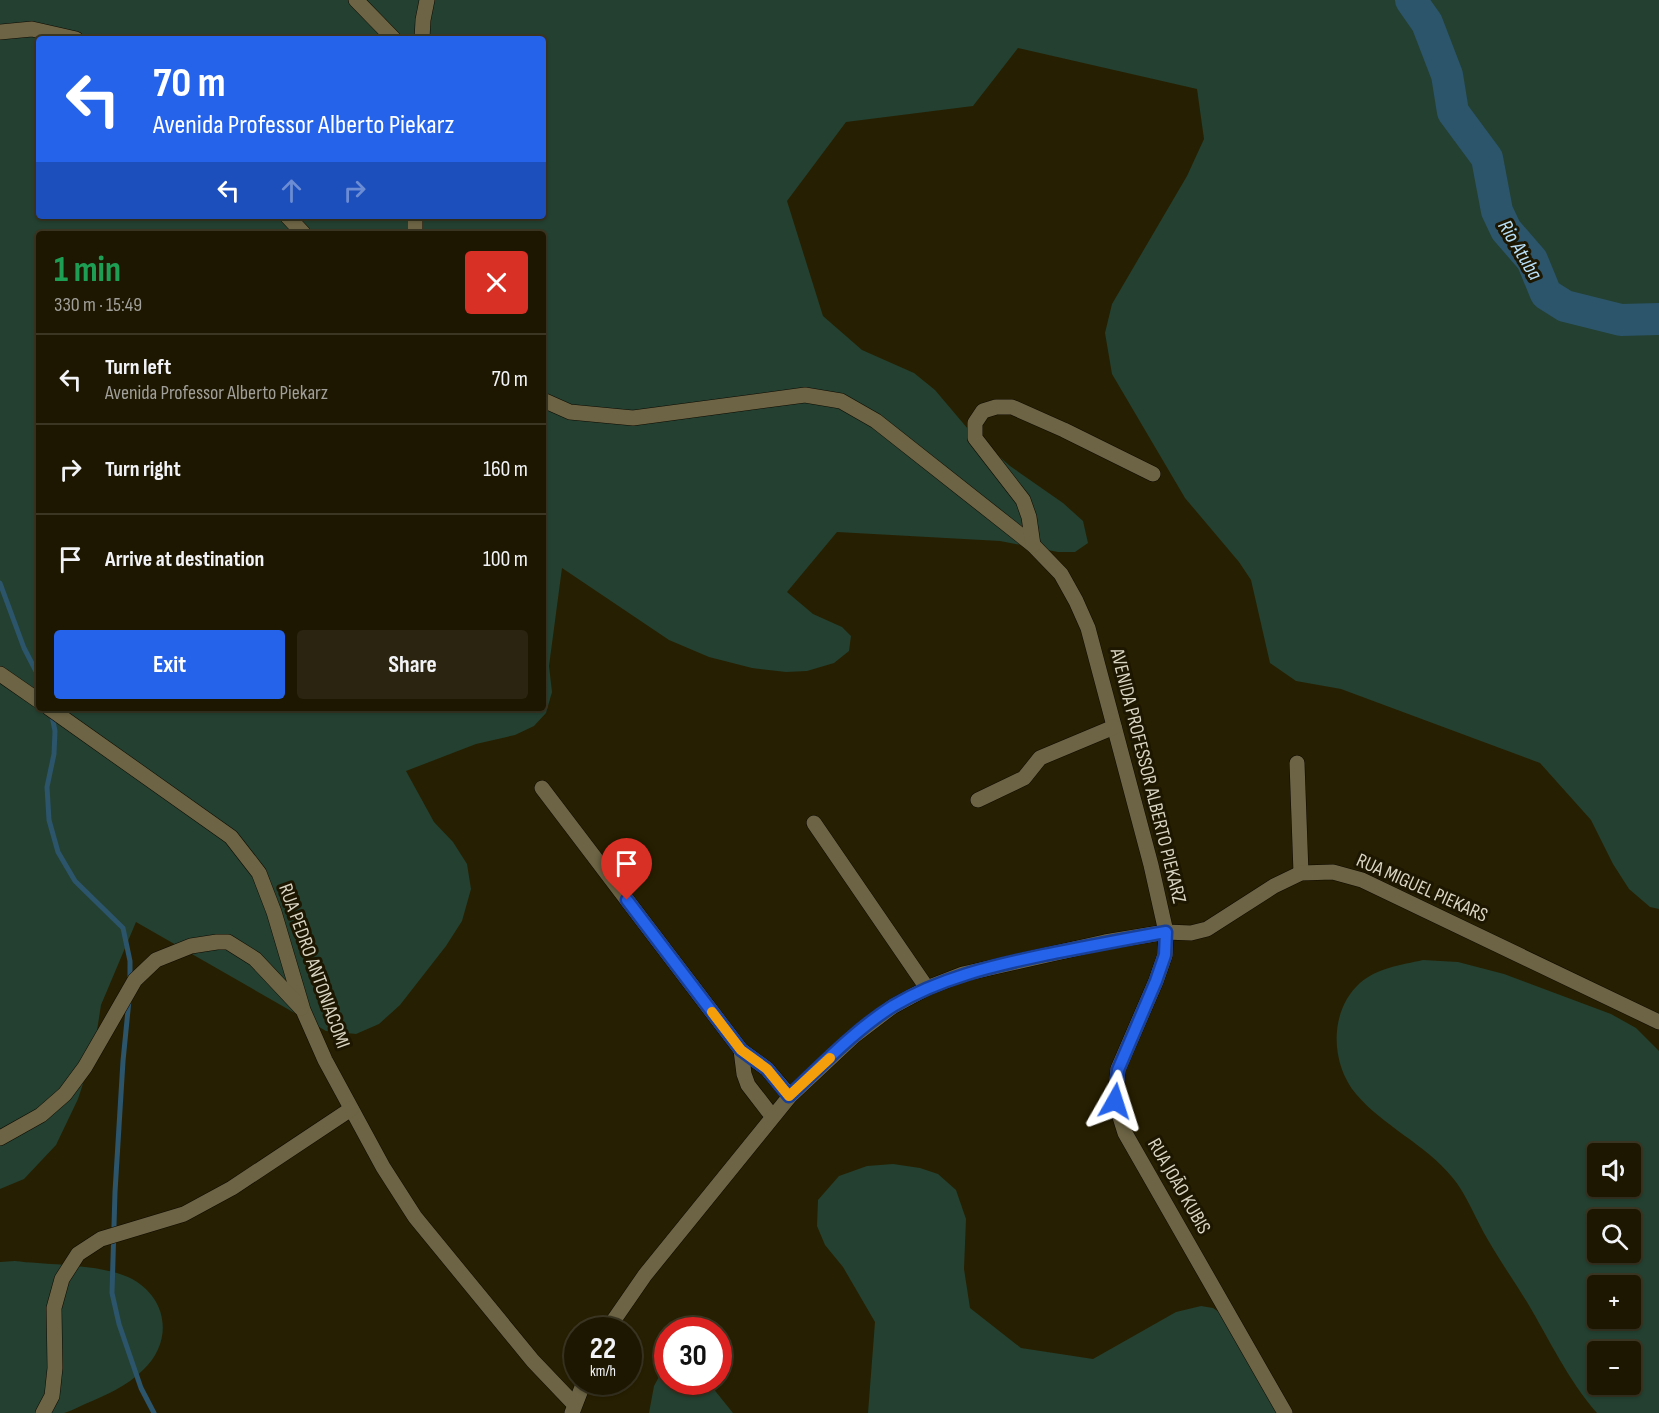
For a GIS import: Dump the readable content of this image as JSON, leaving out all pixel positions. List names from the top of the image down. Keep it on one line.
{"streets":{"street":["AVENIDA PROFESSOR ALBERTO PIEKARZ","RUA MIGUEL PIEKARS","RUA PEDRO ANTONIACOMI","RUA JOÃO KUBIS"]},"crossings":[["AVENIDA PROFESSOR ALBERTO PIEKARZ","RUA MIGUEL PIEKARS"],["AVENIDA PROFESSOR ALBERTO PIEKARZ","RUA JOÃO KUBIS"],["RUA MIGUEL PIEKARS","RUA JOÃO KUBIS"]],"water":["Rio Atuba"],"page":{"turn":["70 m","Avenida Professor Alberto Piekarz"],"heading":["1 min","330 m · 15:49"],"list":[{"name":"Turn left","note":"Avenida Professor Alberto Piekarz","value":"70 m"},{"name":"Turn right","value":"160 m"},{"name":"Arrive at destination","value":"100 m"}],"buttons":["Exit","Share"],"map_buttons":["+","−"],"speed":"22 km/h","limit":"30"}}
